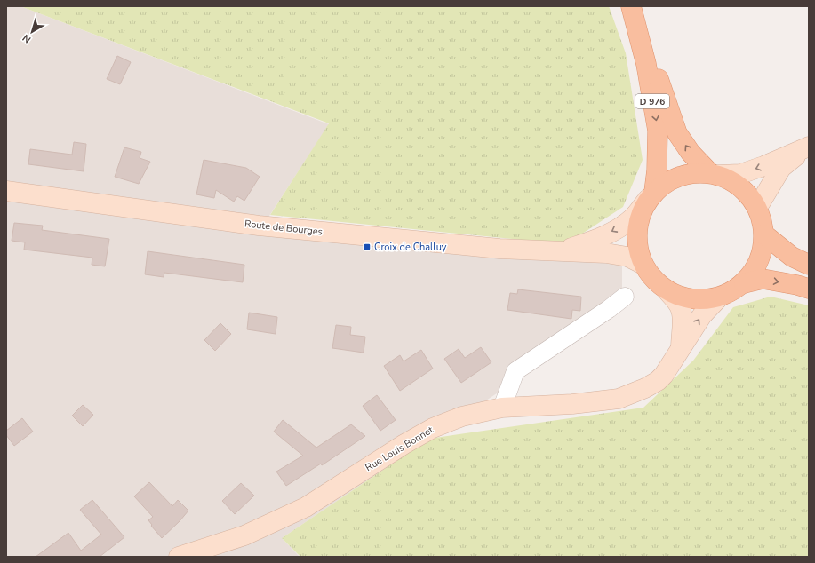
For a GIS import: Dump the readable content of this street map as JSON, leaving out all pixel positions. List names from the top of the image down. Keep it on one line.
{"streets":{"main road":["D 976"],"street":["Route de Bourges","Rue Louis Bonnet"]},"crossings":[["D 976","Route de Bourges"]],"places":{"transit":["Croix de Challuy"]},"north":"bottom left"}
